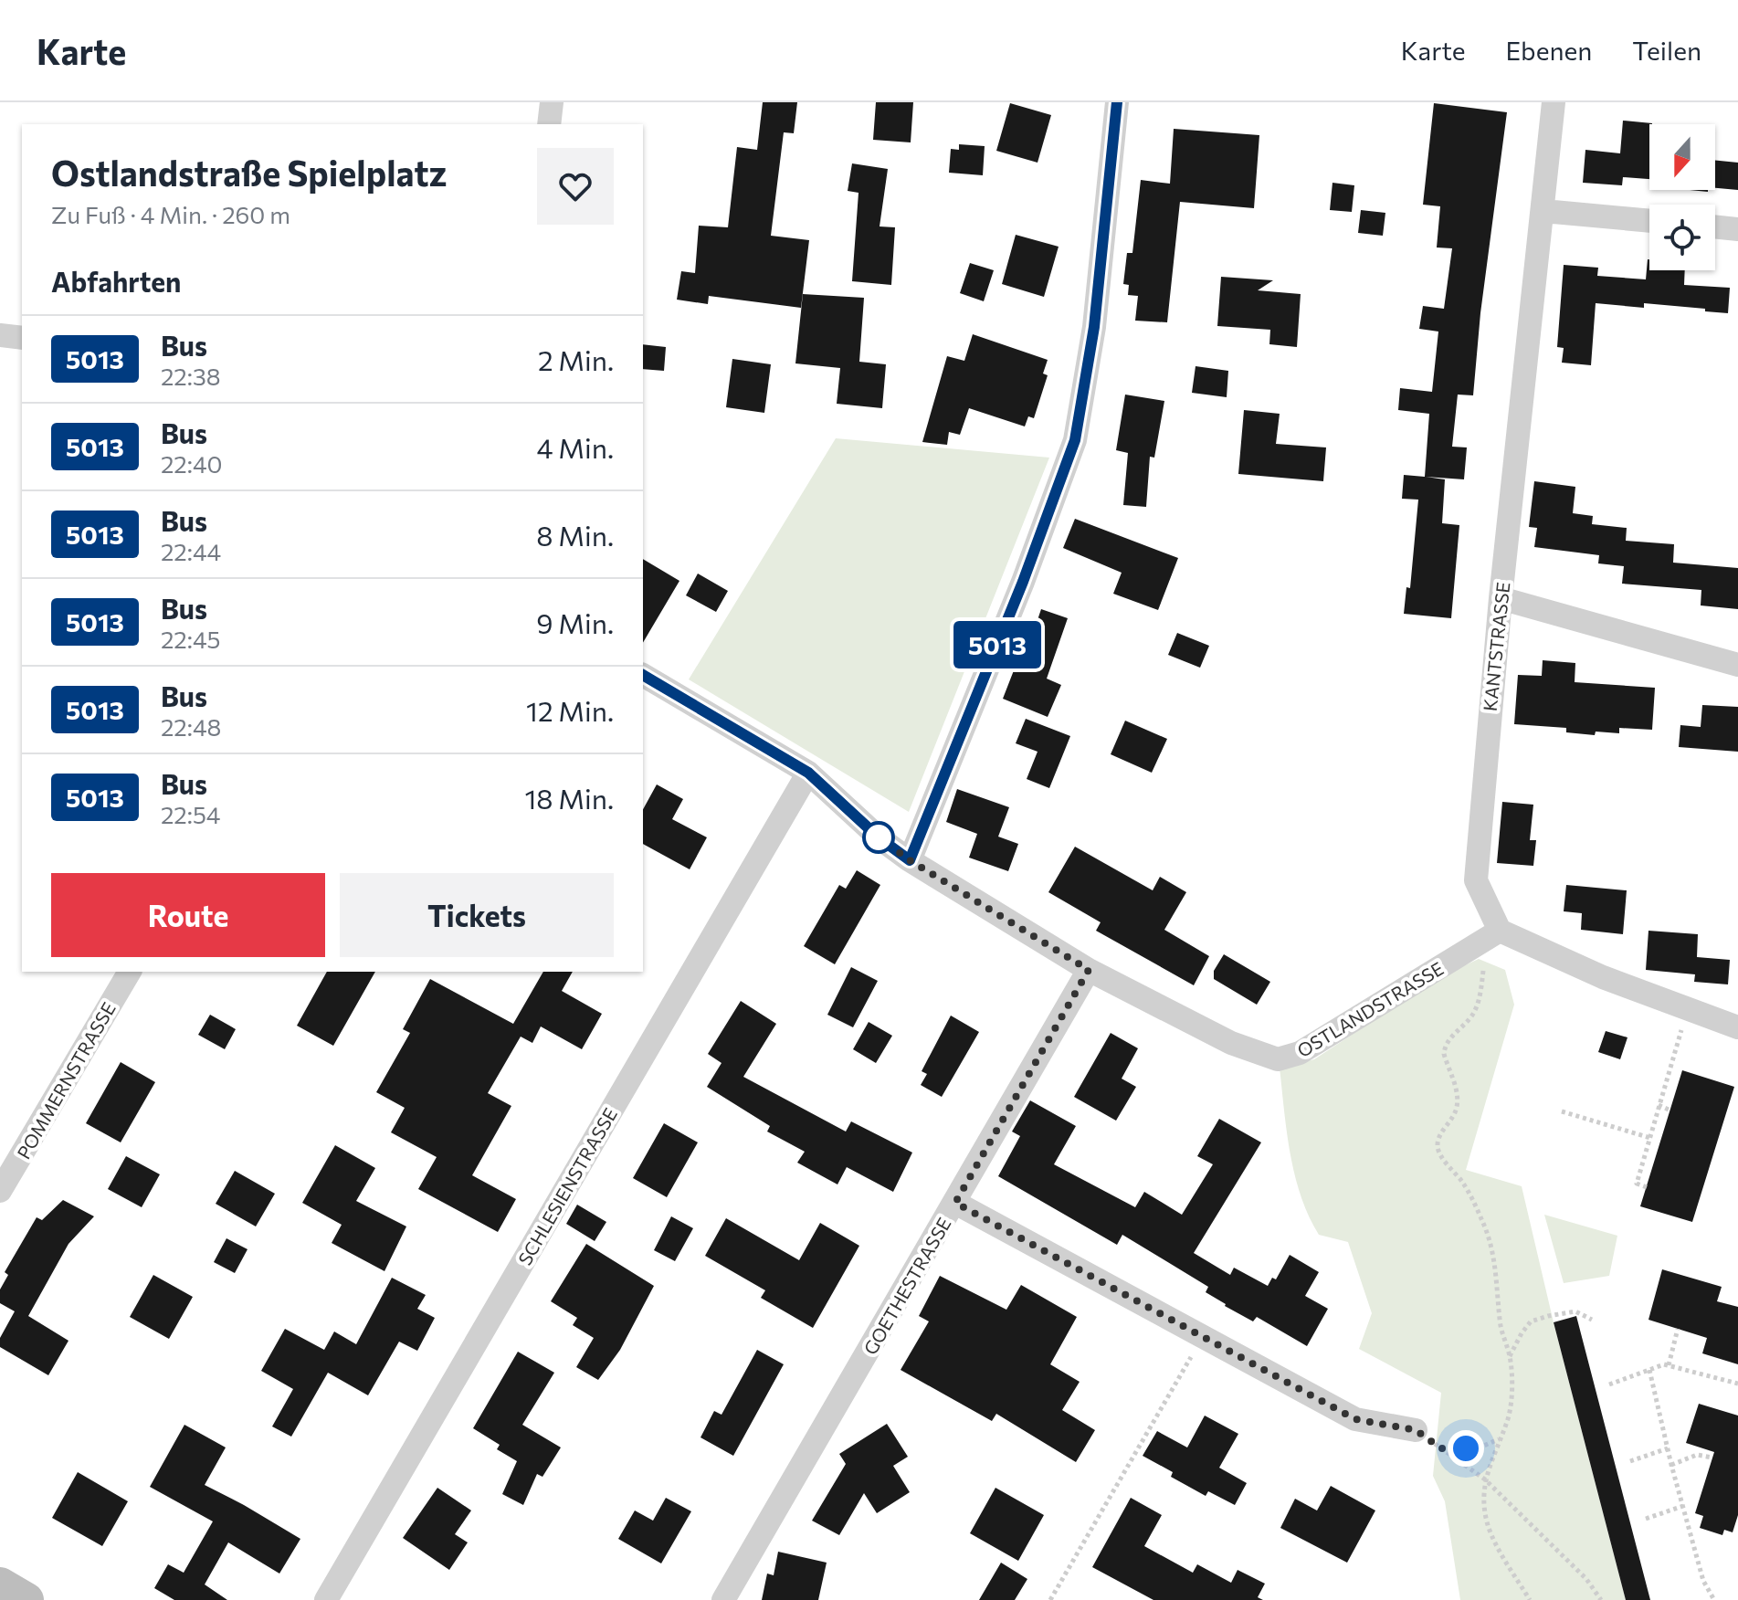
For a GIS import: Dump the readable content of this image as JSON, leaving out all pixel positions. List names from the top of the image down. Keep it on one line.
{"streets":{"street":["KANTSTRASSE","OSTLANDSTRASSE","POMMERNSTRASSE","SCHLESIENSTRASSE","GOETHESTRASSE"]},"crossings":[["KANTSTRASSE","OSTLANDSTRASSE"],["OSTLANDSTRASSE","SCHLESIENSTRASSE"],["OSTLANDSTRASSE","GOETHESTRASSE"]],"lines":["bus line 5013"],"north":"bottom","page":{"header":"Karte","nav":["Karte","Ebenen","Teilen"],"on_map":"5013","heading":[["Ostlandstraße Spielplatz","Zu Fuß · 4 Min. · 260 m"],"Abfahrten"],"list":[{"mark":"5013","name":"Bus","note":"22:38","value":"2 Min."},{"mark":"5013","name":"Bus","note":"22:40","value":"4 Min."},{"mark":"5013","name":"Bus","note":"22:44","value":"8 Min."},{"mark":"5013","name":"Bus","note":"22:45","value":"9 Min."},{"mark":"5013","name":"Bus","note":"22:48","value":"12 Min."},{"mark":"5013","name":"Bus","note":"22:54","value":"18 Min."}],"buttons":["Route","Tickets"]}}
